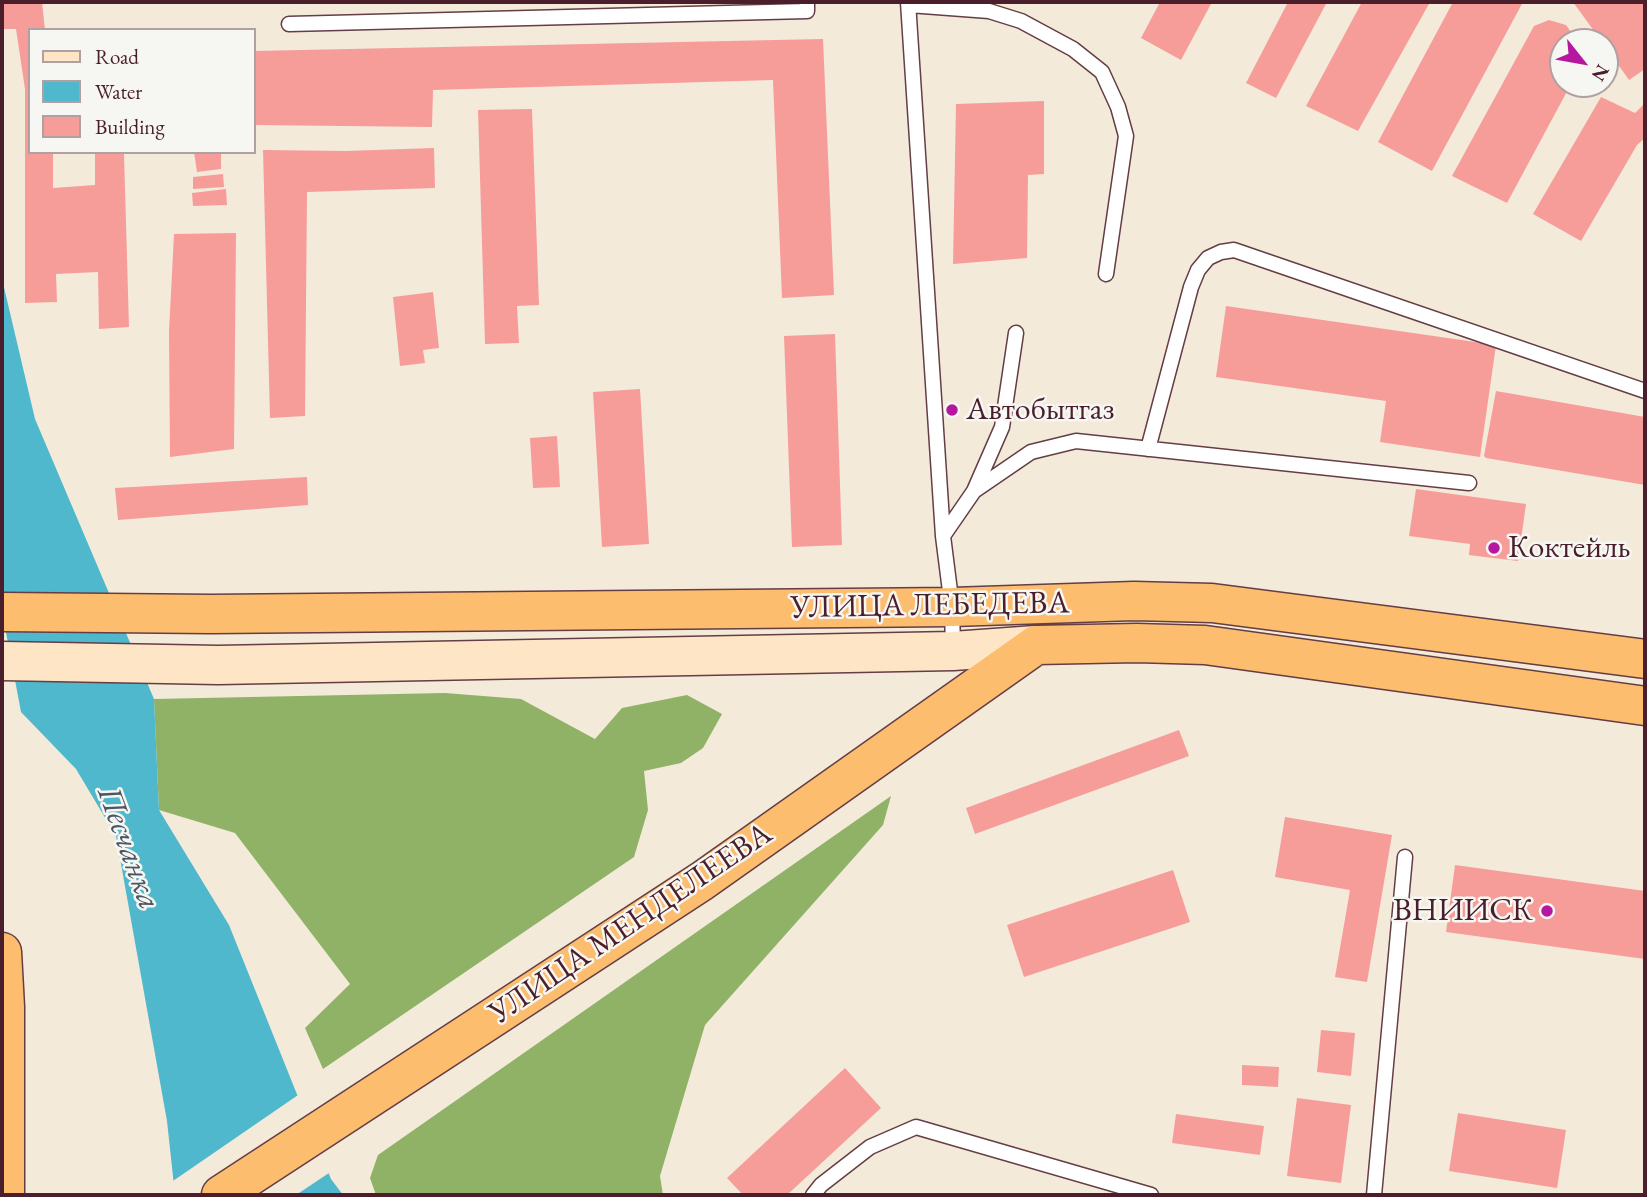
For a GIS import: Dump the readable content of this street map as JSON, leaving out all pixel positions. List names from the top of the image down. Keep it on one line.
{"streets":{"highway":["УЛИЦА ЛЕБЕДЕВА","УЛИЦА МЕНДЕЛЕЕВА"]},"crossings":[["УЛИЦА ЛЕБЕДЕВА","УЛИЦА МЕНДЕЛЕЕВА"]],"water":["Песчанка"],"places":["Автобытгаз","Коктейль","ВНИИСК"],"legend":["Road","Water","Building"],"north":"bottom right"}
